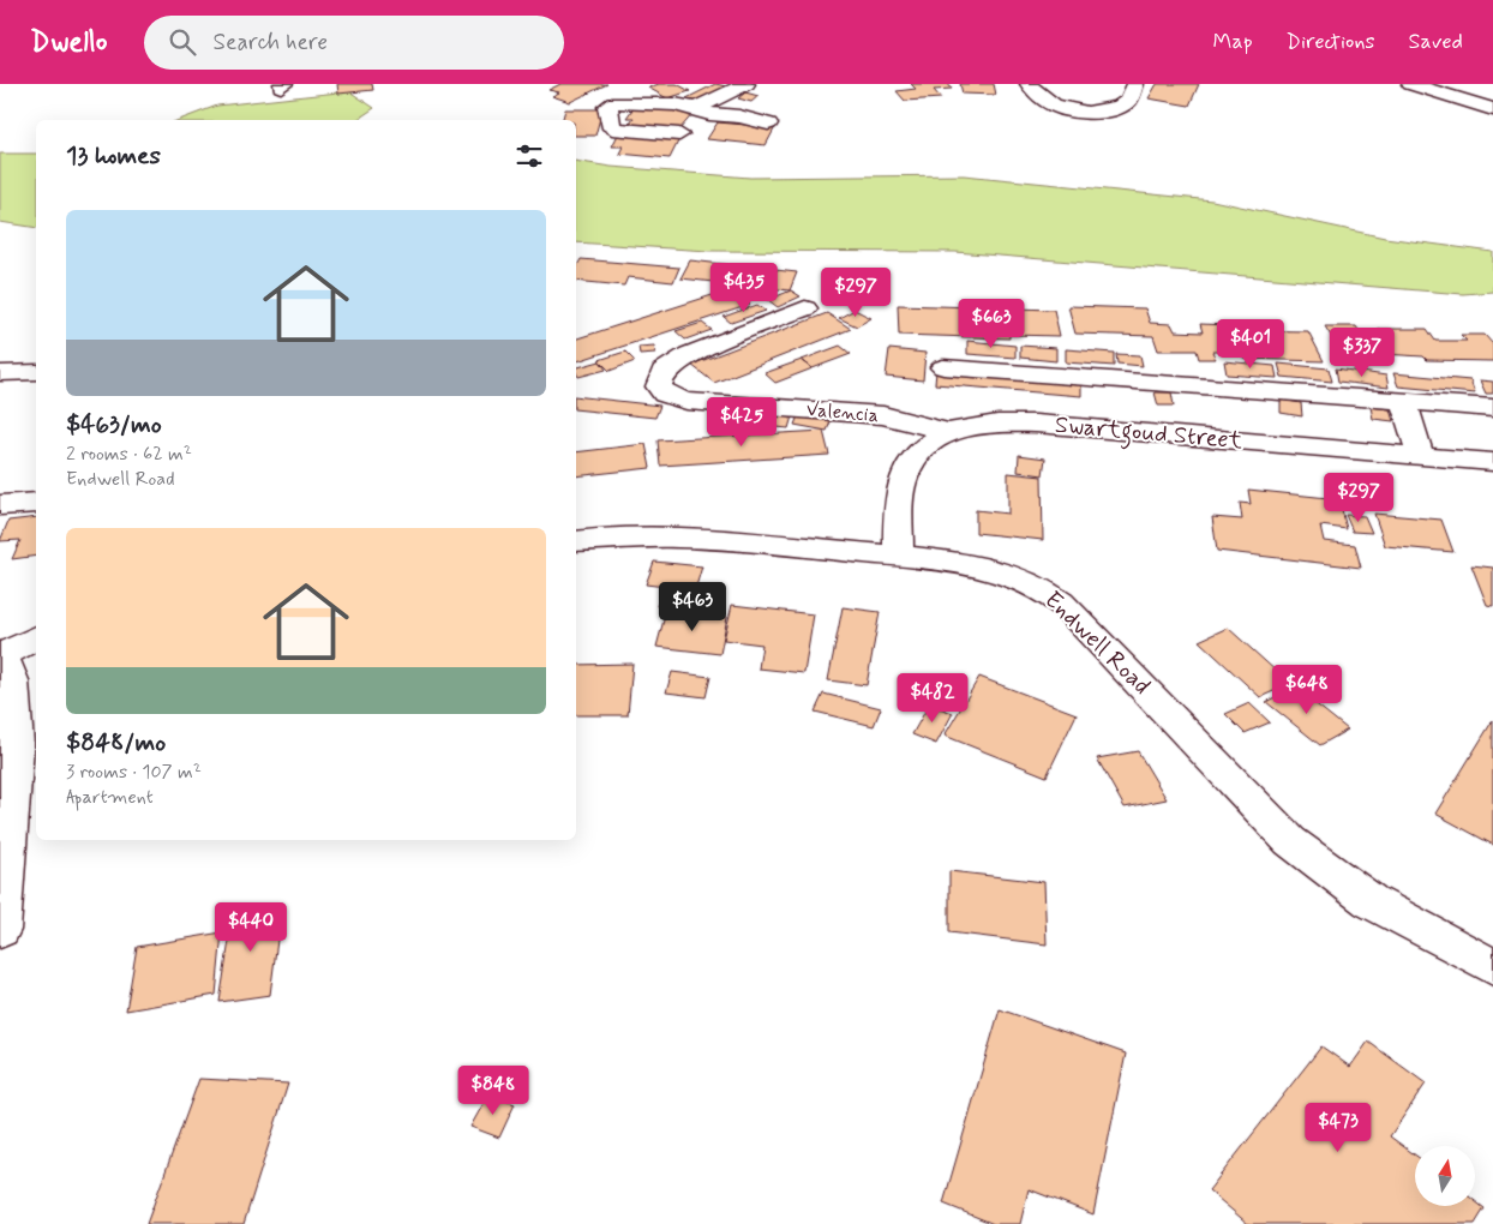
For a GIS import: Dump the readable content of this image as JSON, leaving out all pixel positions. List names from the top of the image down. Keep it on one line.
{"streets":{"street":["Valencia","Swartgoud Street","Endwell Road"]},"crossings":[["Valencia","Swartgoud Street"],["Swartgoud Street","Endwell Road"]],"north":"top","page":{"header":"Dwello","search":"Search here","nav":["Map","Directions","Saved"],"heading":"13 homes","list":[{"name":"$463/mo","note":"2 rooms · 62 m² · Endwell Road"},{"name":"$848/mo","note":"3 rooms · 107 m² · Apartment"}],"price":["$435","$297","$663","$401","$337","$425","$297","$463","$648","$482","$440","$848","$473"]}}
